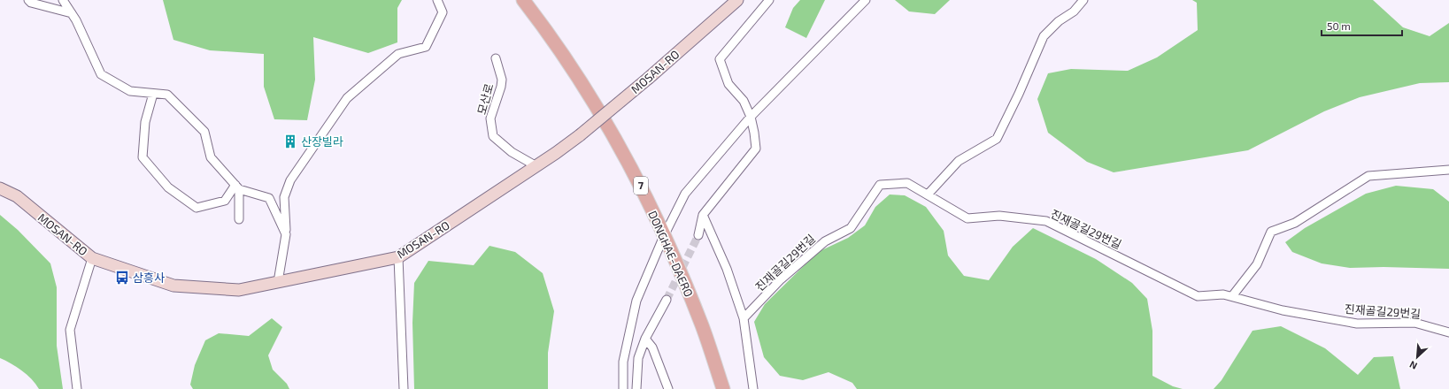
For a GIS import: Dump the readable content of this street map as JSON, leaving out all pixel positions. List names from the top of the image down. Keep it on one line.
{"streets":{"main road":["7","DONGHAE-DAERO"],"street":["MOSAN-RO","모산로","진재골길29번길"]},"crossings":[["MOSAN-RO","모산로"]],"places":{"building":["산장빌라"],"bus stop":["삼흥사"]},"scale_bar":"50 m","north":"bottom left"}
